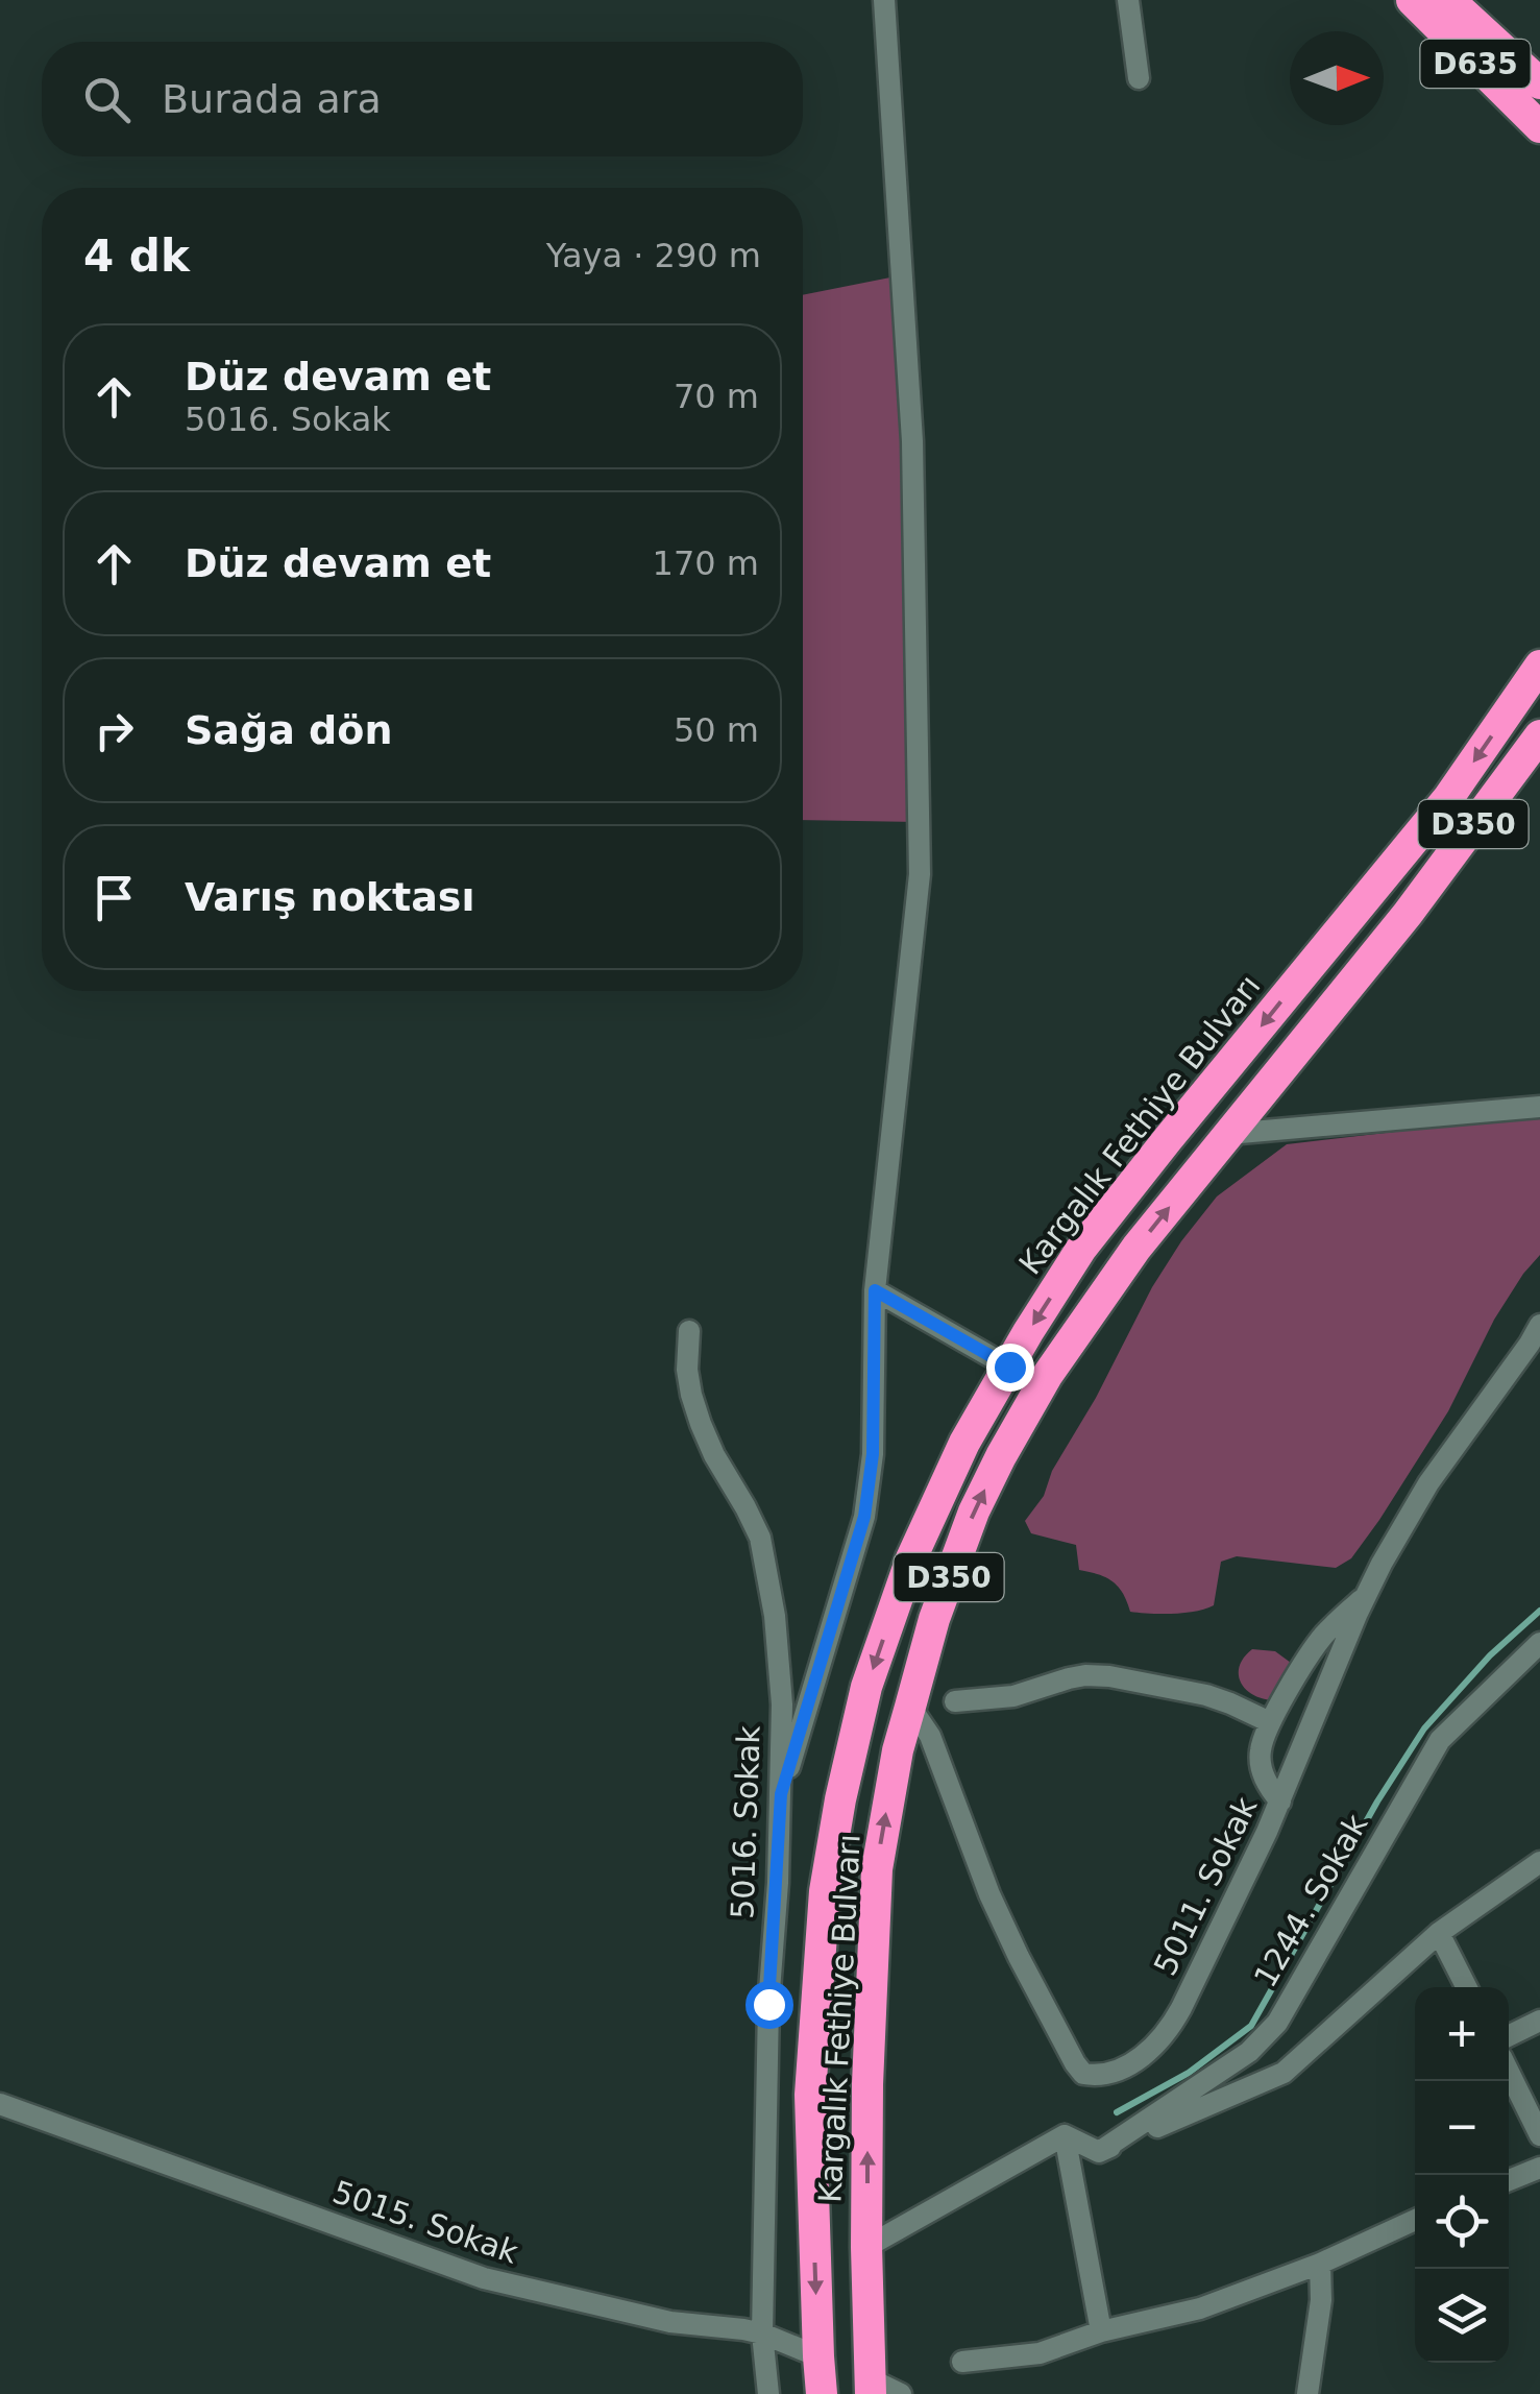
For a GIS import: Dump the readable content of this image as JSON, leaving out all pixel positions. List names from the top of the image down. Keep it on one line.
{"streets":{"highway":["D635","D350","Kargalık Fethiye Bulvarı"],"street":["5016. Sokak","5011. Sokak","1244. Sokak","5015. Sokak"]},"crossings":[["D350","Kargalık Fethiye Bulvarı"],["D350","5015. Sokak"],["Kargalık Fethiye Bulvarı","5011. Sokak"],["Kargalık Fethiye Bulvarı","5015. Sokak"],["5016. Sokak","5015. Sokak"]],"north":"right","page":{"search":"Burada ara","heading":["4 dk","Yaya · 290 m"],"list":[["Düz devam et","5016. Sokak","70 m"],["Düz devam et","170 m"],["Sağa dön","50 m"],"Varış noktası"],"map_buttons":["+","−"]}}
